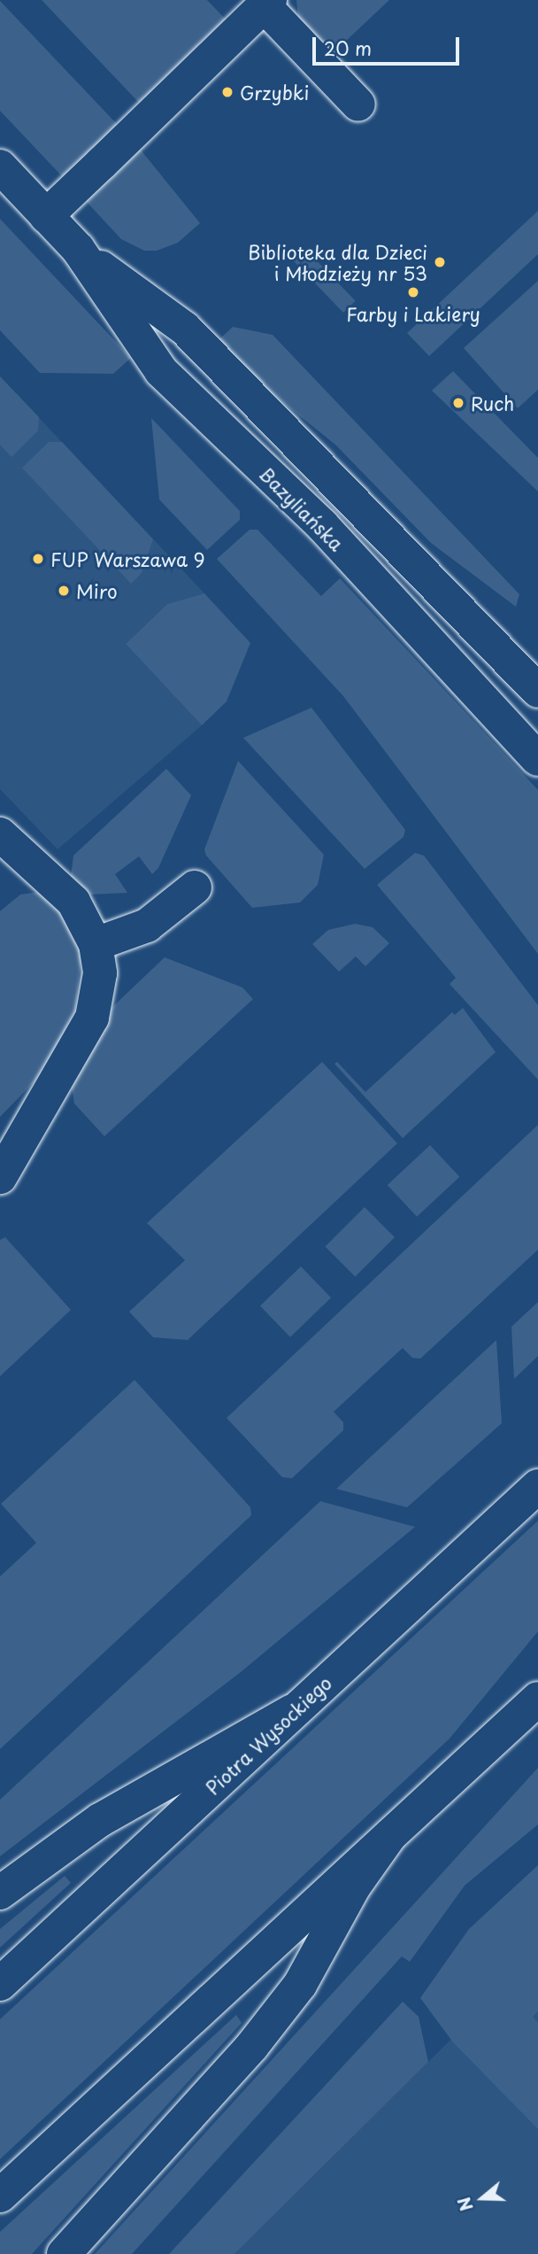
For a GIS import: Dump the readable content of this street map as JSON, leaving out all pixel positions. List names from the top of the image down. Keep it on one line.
{"streets":{"main road":["Bazyliańska","Piotra Wysockiego"]},"places":["Grzybki","Biblioteka dla Dzieci i Młodzieży nr 53","Farby i Lakiery","Ruch","FUP Warszawa 9","Miro"],"scale_bar":"20 m","north":"left"}
